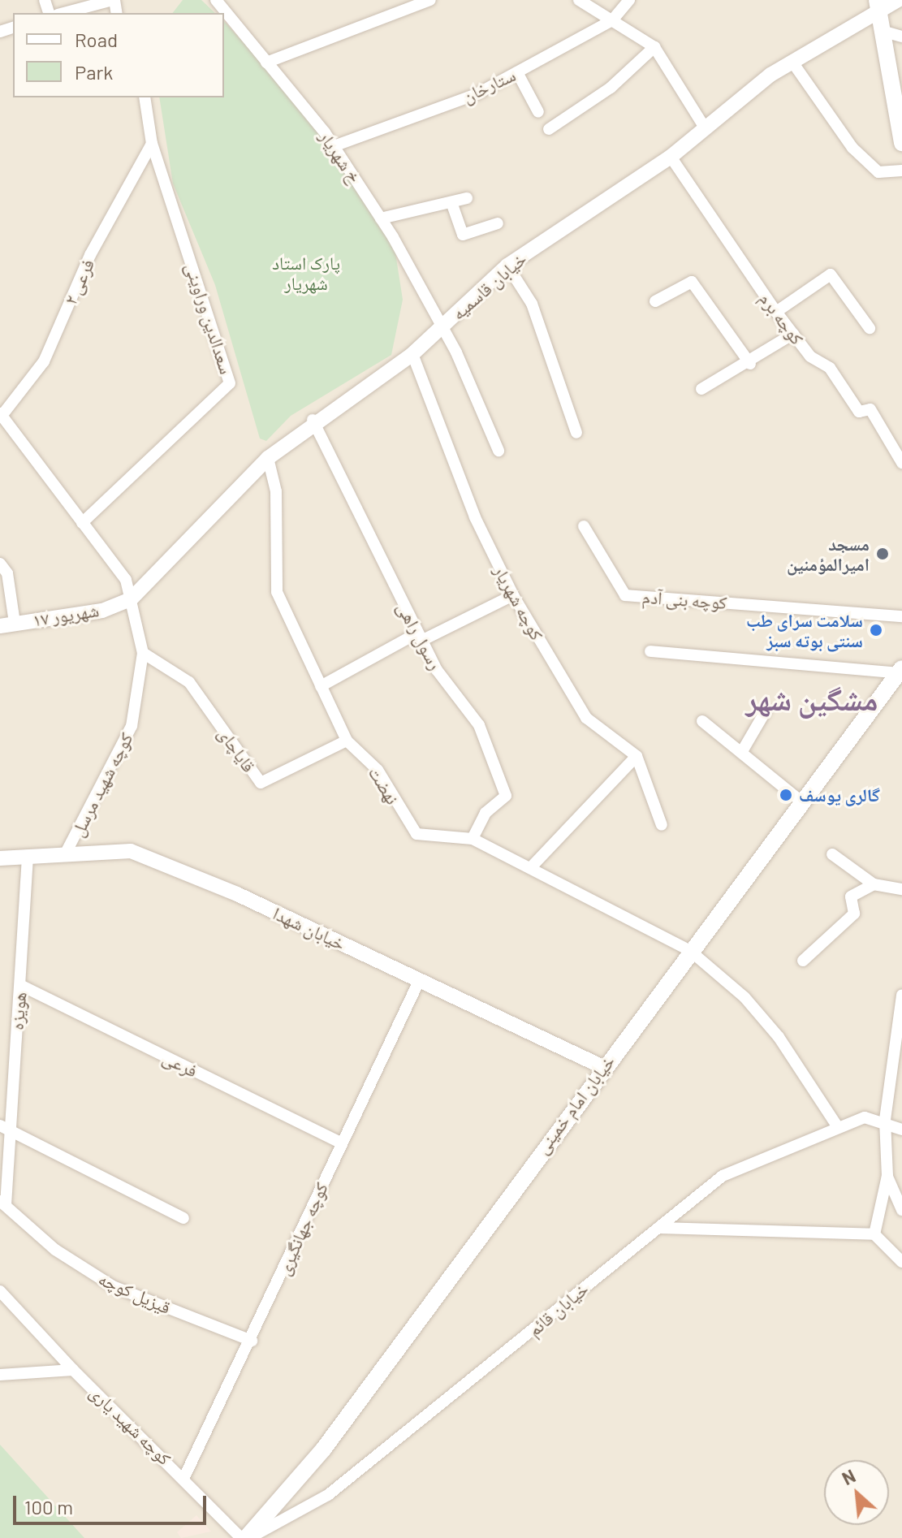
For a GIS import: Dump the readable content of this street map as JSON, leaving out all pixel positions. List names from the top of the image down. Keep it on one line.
{"streets":{"main road":["خیابان امام خمینی"],"street":["ستارخان","خ شهریار","فرعی ۲","خیابان قاسمیه","سعدالدین وراوینی","کوچه برم","کوچه بنی آدم","کوچه شهریار","۱۷ شهریور","رسول راهی","قایاچای","کوچه شهید مرسل","نهضت","خیابان شهدا","هویزه","فرعی","کوچه جهانگیری","قیزیل کوچه","خیابان قائم","کوچه شهید یاری"]},"crossings":[["ستارخان","خ شهریار"],["خ شهریار","خیابان قاسمیه"],["فرعی ۲","سعدالدین وراوینی"],["فرعی ۲","کوچه شهید مرسل"],["خیابان قاسمیه","کوچه برم"],["خیابان قاسمیه","کوچه شهریار"],["خیابان قاسمیه","۱۷ شهریور"],["خیابان قاسمیه","رسول راهی"],["خیابان قاسمیه","کوچه شهید مرسل"],["خیابان قاسمیه","نهضت"],["سعدالدین وراوینی","کوچه شهید مرسل"],["۱۷ شهریور","کوچه شهید مرسل"],["رسول راهی","نهضت"],["قایاچای","کوچه شهید مرسل"],["قایاچای","نهضت"],["کوچه شهید مرسل","خیابان شهدا"],["نهضت","خیابان امام خمینی"],["نهضت","خیابان قائم"],["خیابان شهدا","هویزه"],["خیابان شهدا","خیابان امام خمینی"],["خیابان شهدا","کوچه جهانگیری"],["هویزه","فرعی"],["هویزه","قیزیل کوچه"],["فرعی","کوچه جهانگیری"],["خیابان امام خمینی","خیابان قائم"],["خیابان امام خمینی","کوچه شهید یاری"],["کوچه جهانگیری","قیزیل کوچه"],["کوچه جهانگیری","کوچه شهید یاری"],["خیابان قائم","کوچه شهید یاری"]],"districts":["مشگین شهر"],"parks":["پارک استاد شهریار"],"places":["مسجد امیرالمؤمنین","سلامت سرای طب سنتی بوته سبز","گالری یوسف"],"legend":["Road","Park"],"scale_bar":"100 m","north":"top left"}
